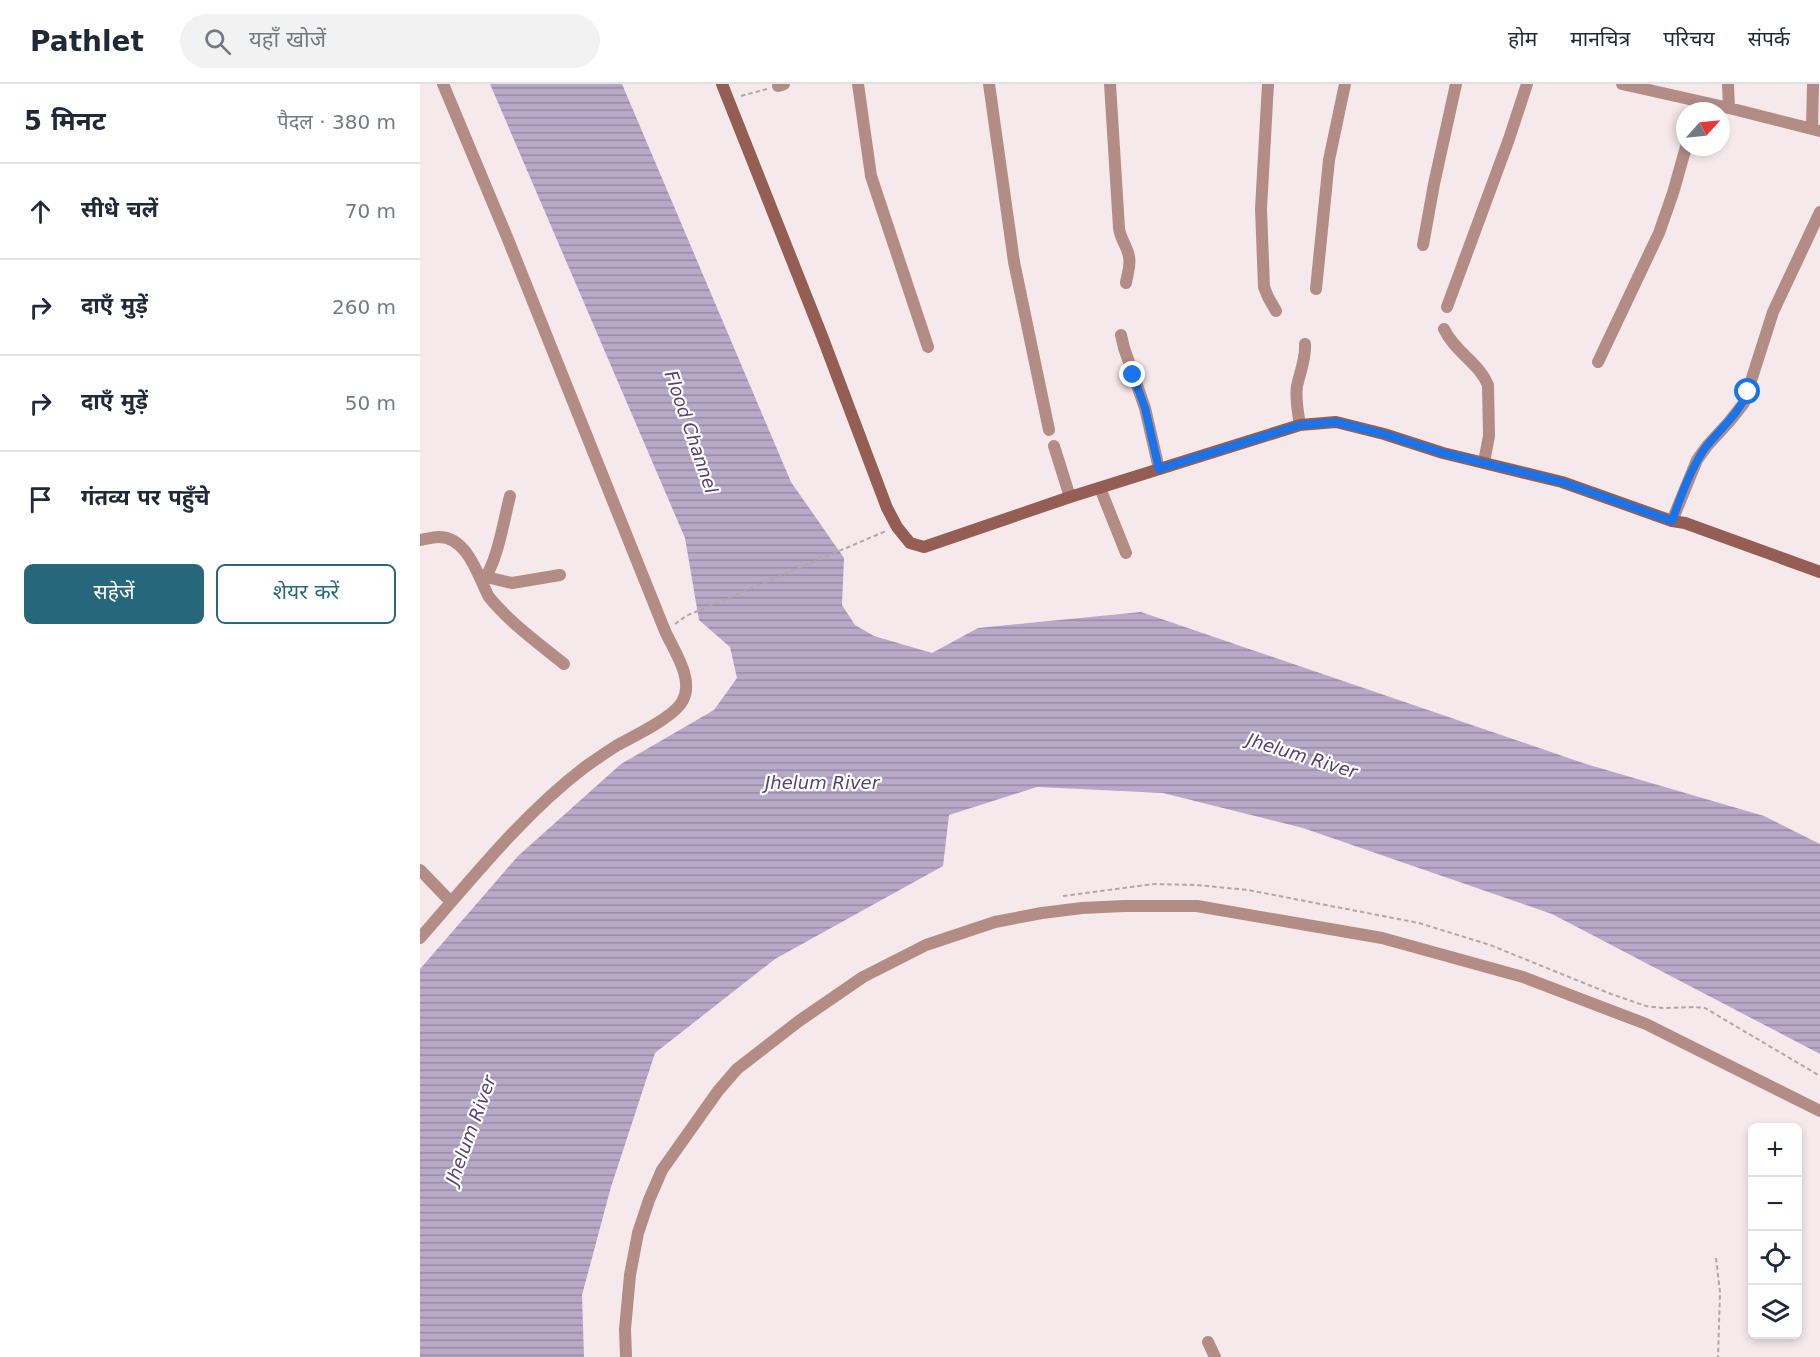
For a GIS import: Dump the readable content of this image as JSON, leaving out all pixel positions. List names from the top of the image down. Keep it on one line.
{"water":["Flood Channel","Jhelum River"],"north":"top right","page":{"header":"Pathlet","search":"यहाँ खोजें","nav":["होम","मानचित्र","परिचय","संपर्क"],"heading":["5 मिनट","पैदल · 380 m"],"list":[["सीधे चलें","70 m"],["दाएँ मुड़ें","260 m"],["दाएँ मुड़ें","50 m"],"गंतव्य पर पहुँचे"],"buttons":["सहेजें","शेयर करें"],"map_buttons":["+","−"]}}
